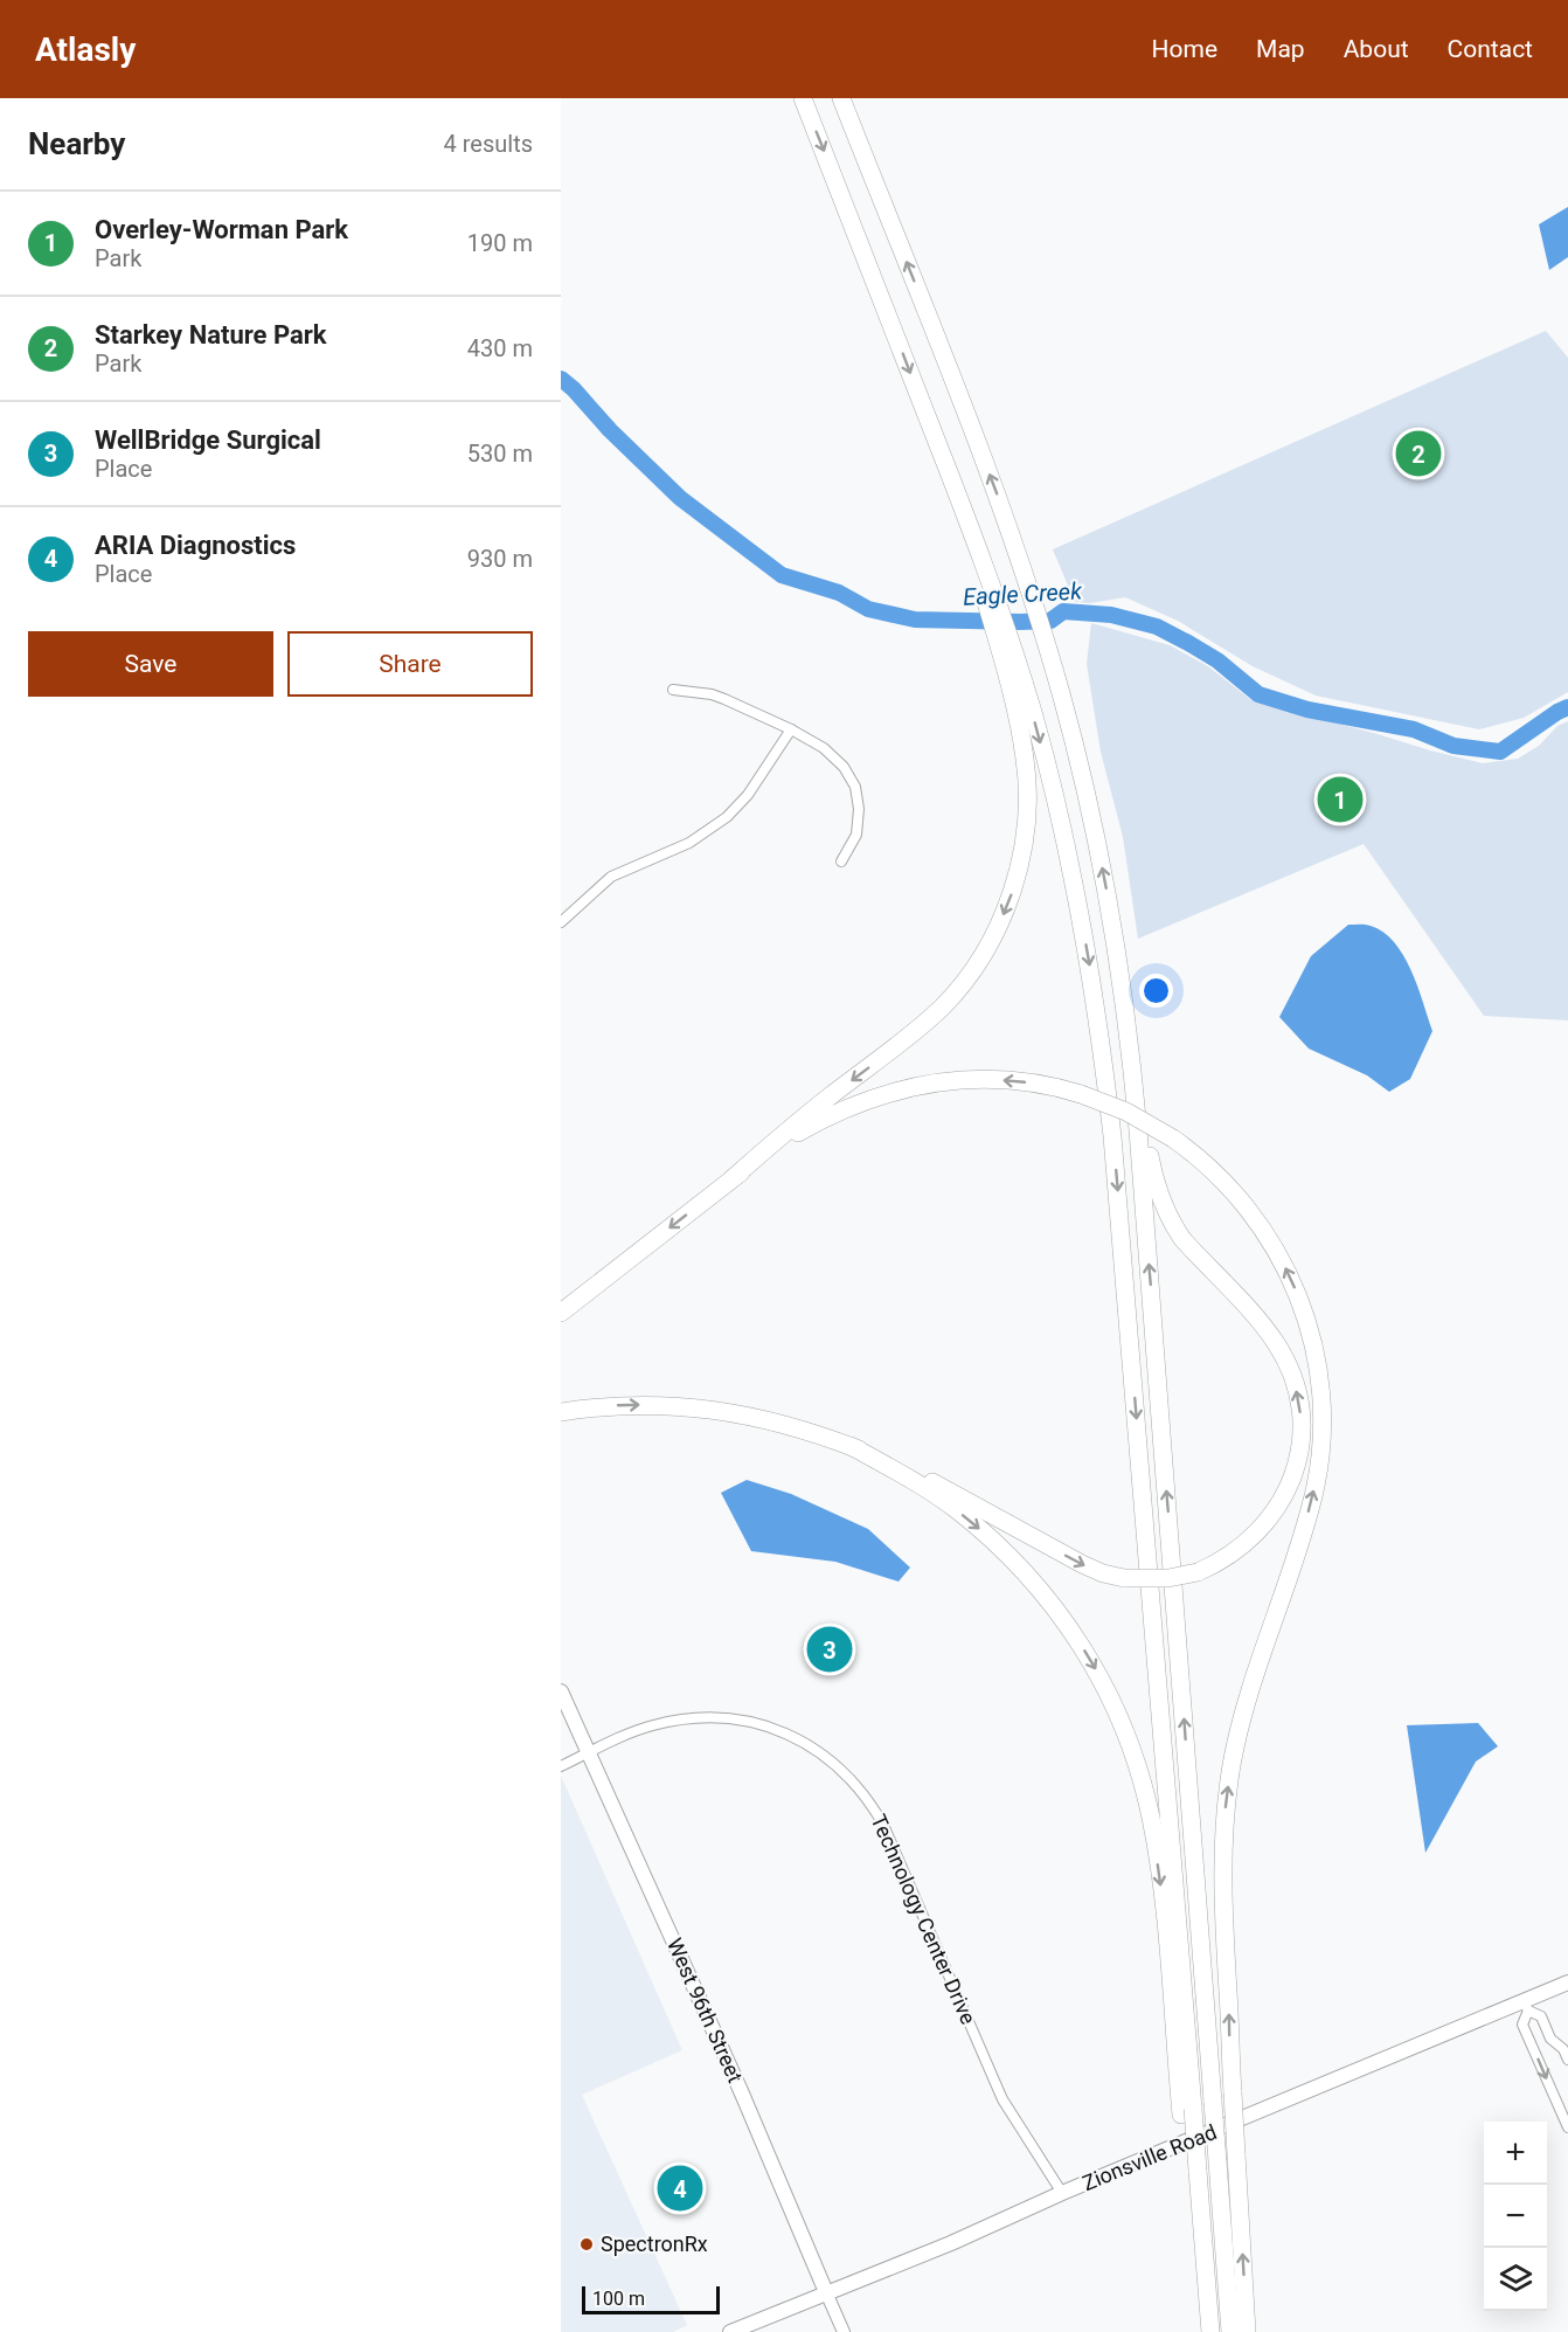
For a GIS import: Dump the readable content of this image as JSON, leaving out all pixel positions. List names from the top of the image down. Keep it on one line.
{"streets":{"main road":["West 96th Street","Zionsville Road"],"street":["Technology Center Drive"]},"crossings":[["Technology Center Drive","West 96th Street"],["Technology Center Drive","Zionsville Road"],["West 96th Street","Zionsville Road"]],"water":["Eagle Creek"],"places":["SpectronRx"],"scale_bar":"100 m","page":{"header":"Atlasly","nav":["Home","Map","About","Contact"],"heading":["Nearby","4 results"],"list":[{"mark":"1","name":"Overley-Worman Park","note":"Park","value":"190 m"},{"mark":"2","name":"Starkey Nature Park","note":"Park","value":"430 m"},{"mark":"3","name":"WellBridge Surgical","note":"Place","value":"530 m"},{"mark":"4","name":"ARIA Diagnostics","note":"Place","value":"930 m"}],"pins":["2","1","3","4"],"buttons":["Save","Share"],"map_buttons":["+","−"],"scale":"100 m"}}
